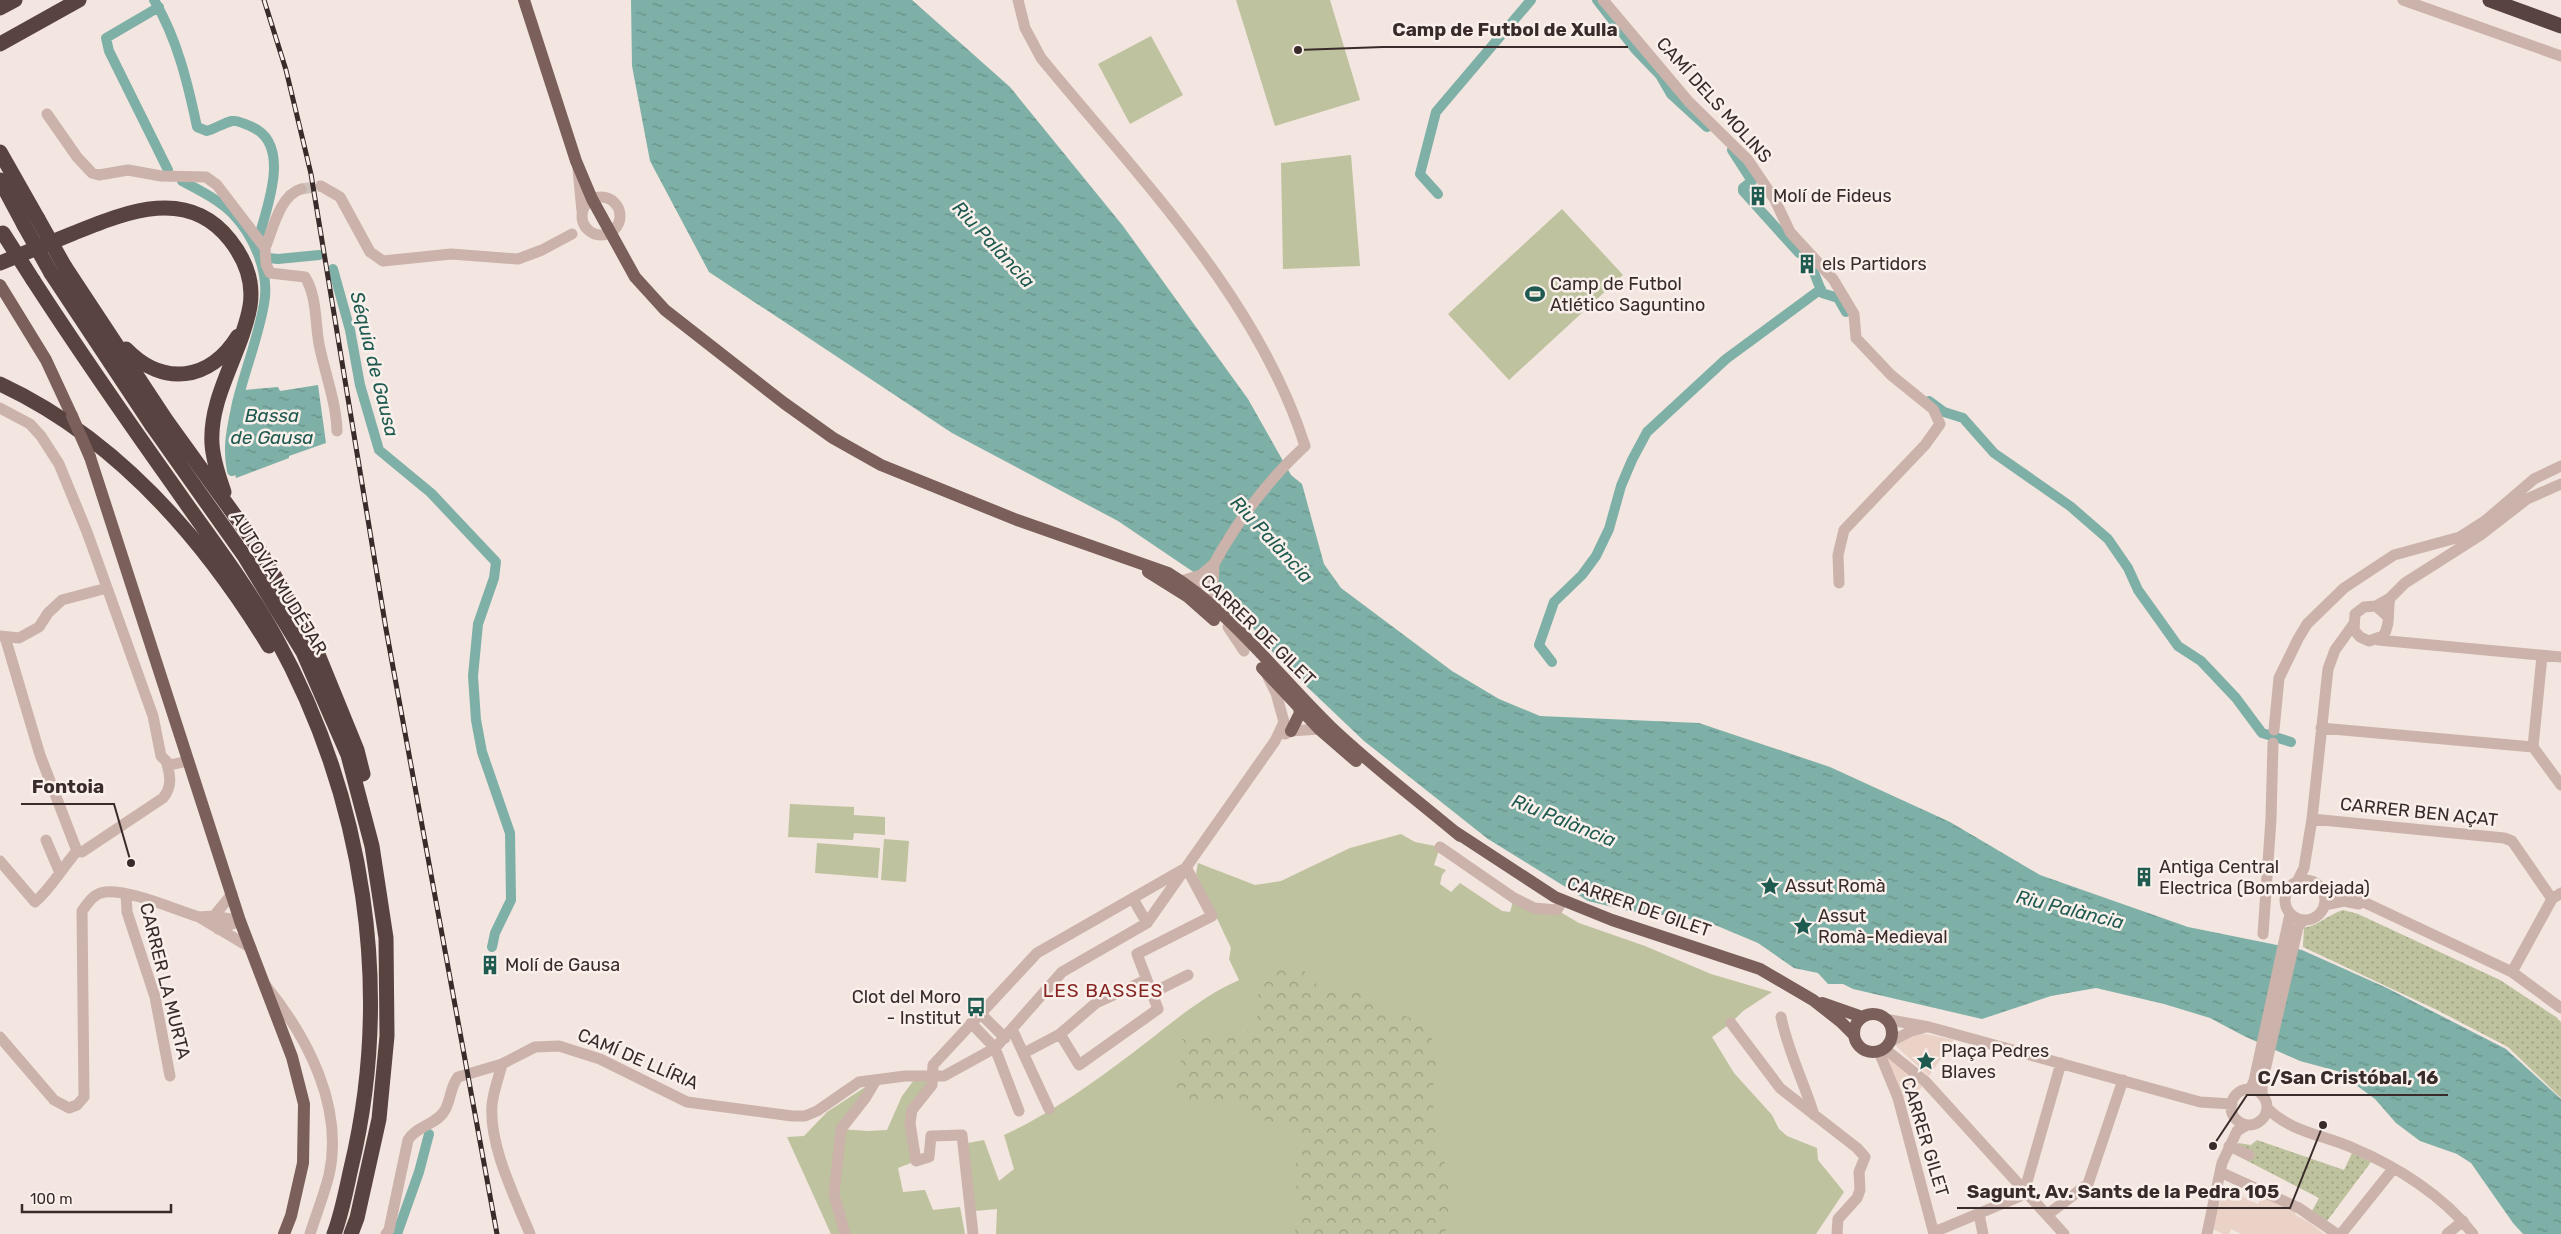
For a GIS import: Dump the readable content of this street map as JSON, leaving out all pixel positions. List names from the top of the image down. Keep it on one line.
{"streets":{"highway":["AUTOVÍA MUDÉJAR"],"main road":["CARRER DE GILET"],"street":["CAMÍ DELS MOLINS","CARRER BEN AÇAT","CARRER LA MURTA","CAMÍ DE LLÍRIA","CARRER GILET"]},"crossings":[["CARRER DE GILET","CARRER GILET"]],"districts":["LES BASSES"],"water":["Riu Palància","Séquia de Gausa","Bassa de Gausa"],"places":{"other":["Camp de Futbol de Xulla","Fontoia","Sagunt, Av. Sants de la Pedra 105","C/San Cristóbal, 16"],"building":["Molí de Fideus","els Partidors","Antiga Central Electrica (Bombardejada)","Molí de Gausa"],"sports":["Camp de Futbol Atlético Saguntino"],"place":["Assut Romà","Assut Romà-Medieval","Plaça Pedres Blaves"],"bus stop":["Clot del Moro - Institut"]},"scale_bar":"100 m"}
